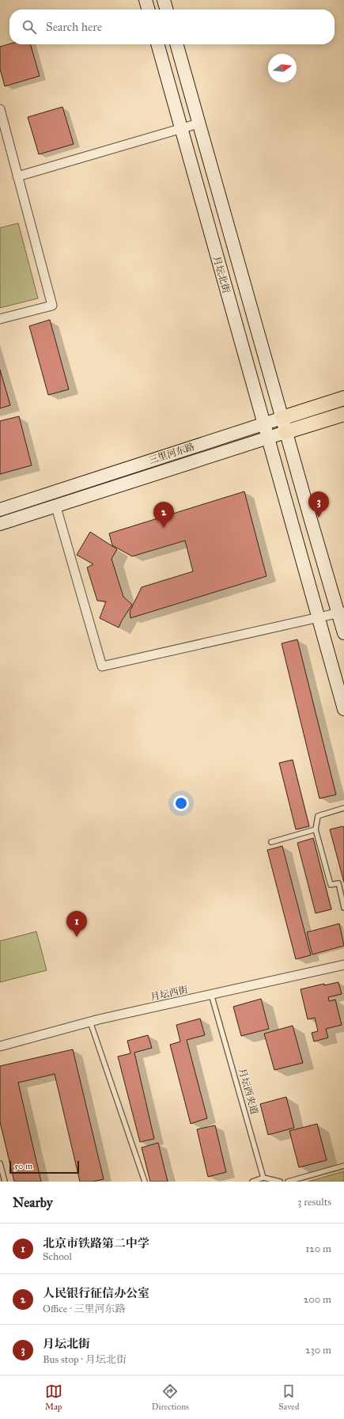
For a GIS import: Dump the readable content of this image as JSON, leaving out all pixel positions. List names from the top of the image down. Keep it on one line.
{"streets":{"main road":["月坛北街","三里河东路"],"street":["月坛西街"],"lane":["月坛西夹道"]},"crossings":[["月坛北街","三里河东路"],["月坛西街","月坛西夹道"]],"scale_bar":"50 m","north":"right","page":{"search":"Search here","pins":["3","2","1"],"scale":"50 m","heading":["Nearby","3 results"],"list":[{"mark":"1","name":"北京市铁路第二中学","note":"School","value":"120 m"},{"mark":"2","name":"人民银行征信办公室","note":"Office · 三里河东路","value":"200 m"},{"mark":"3","name":"月坛北街","note":"Bus stop · 月坛北街","value":"230 m"}],"nav":["Map","Directions","Saved"]}}
